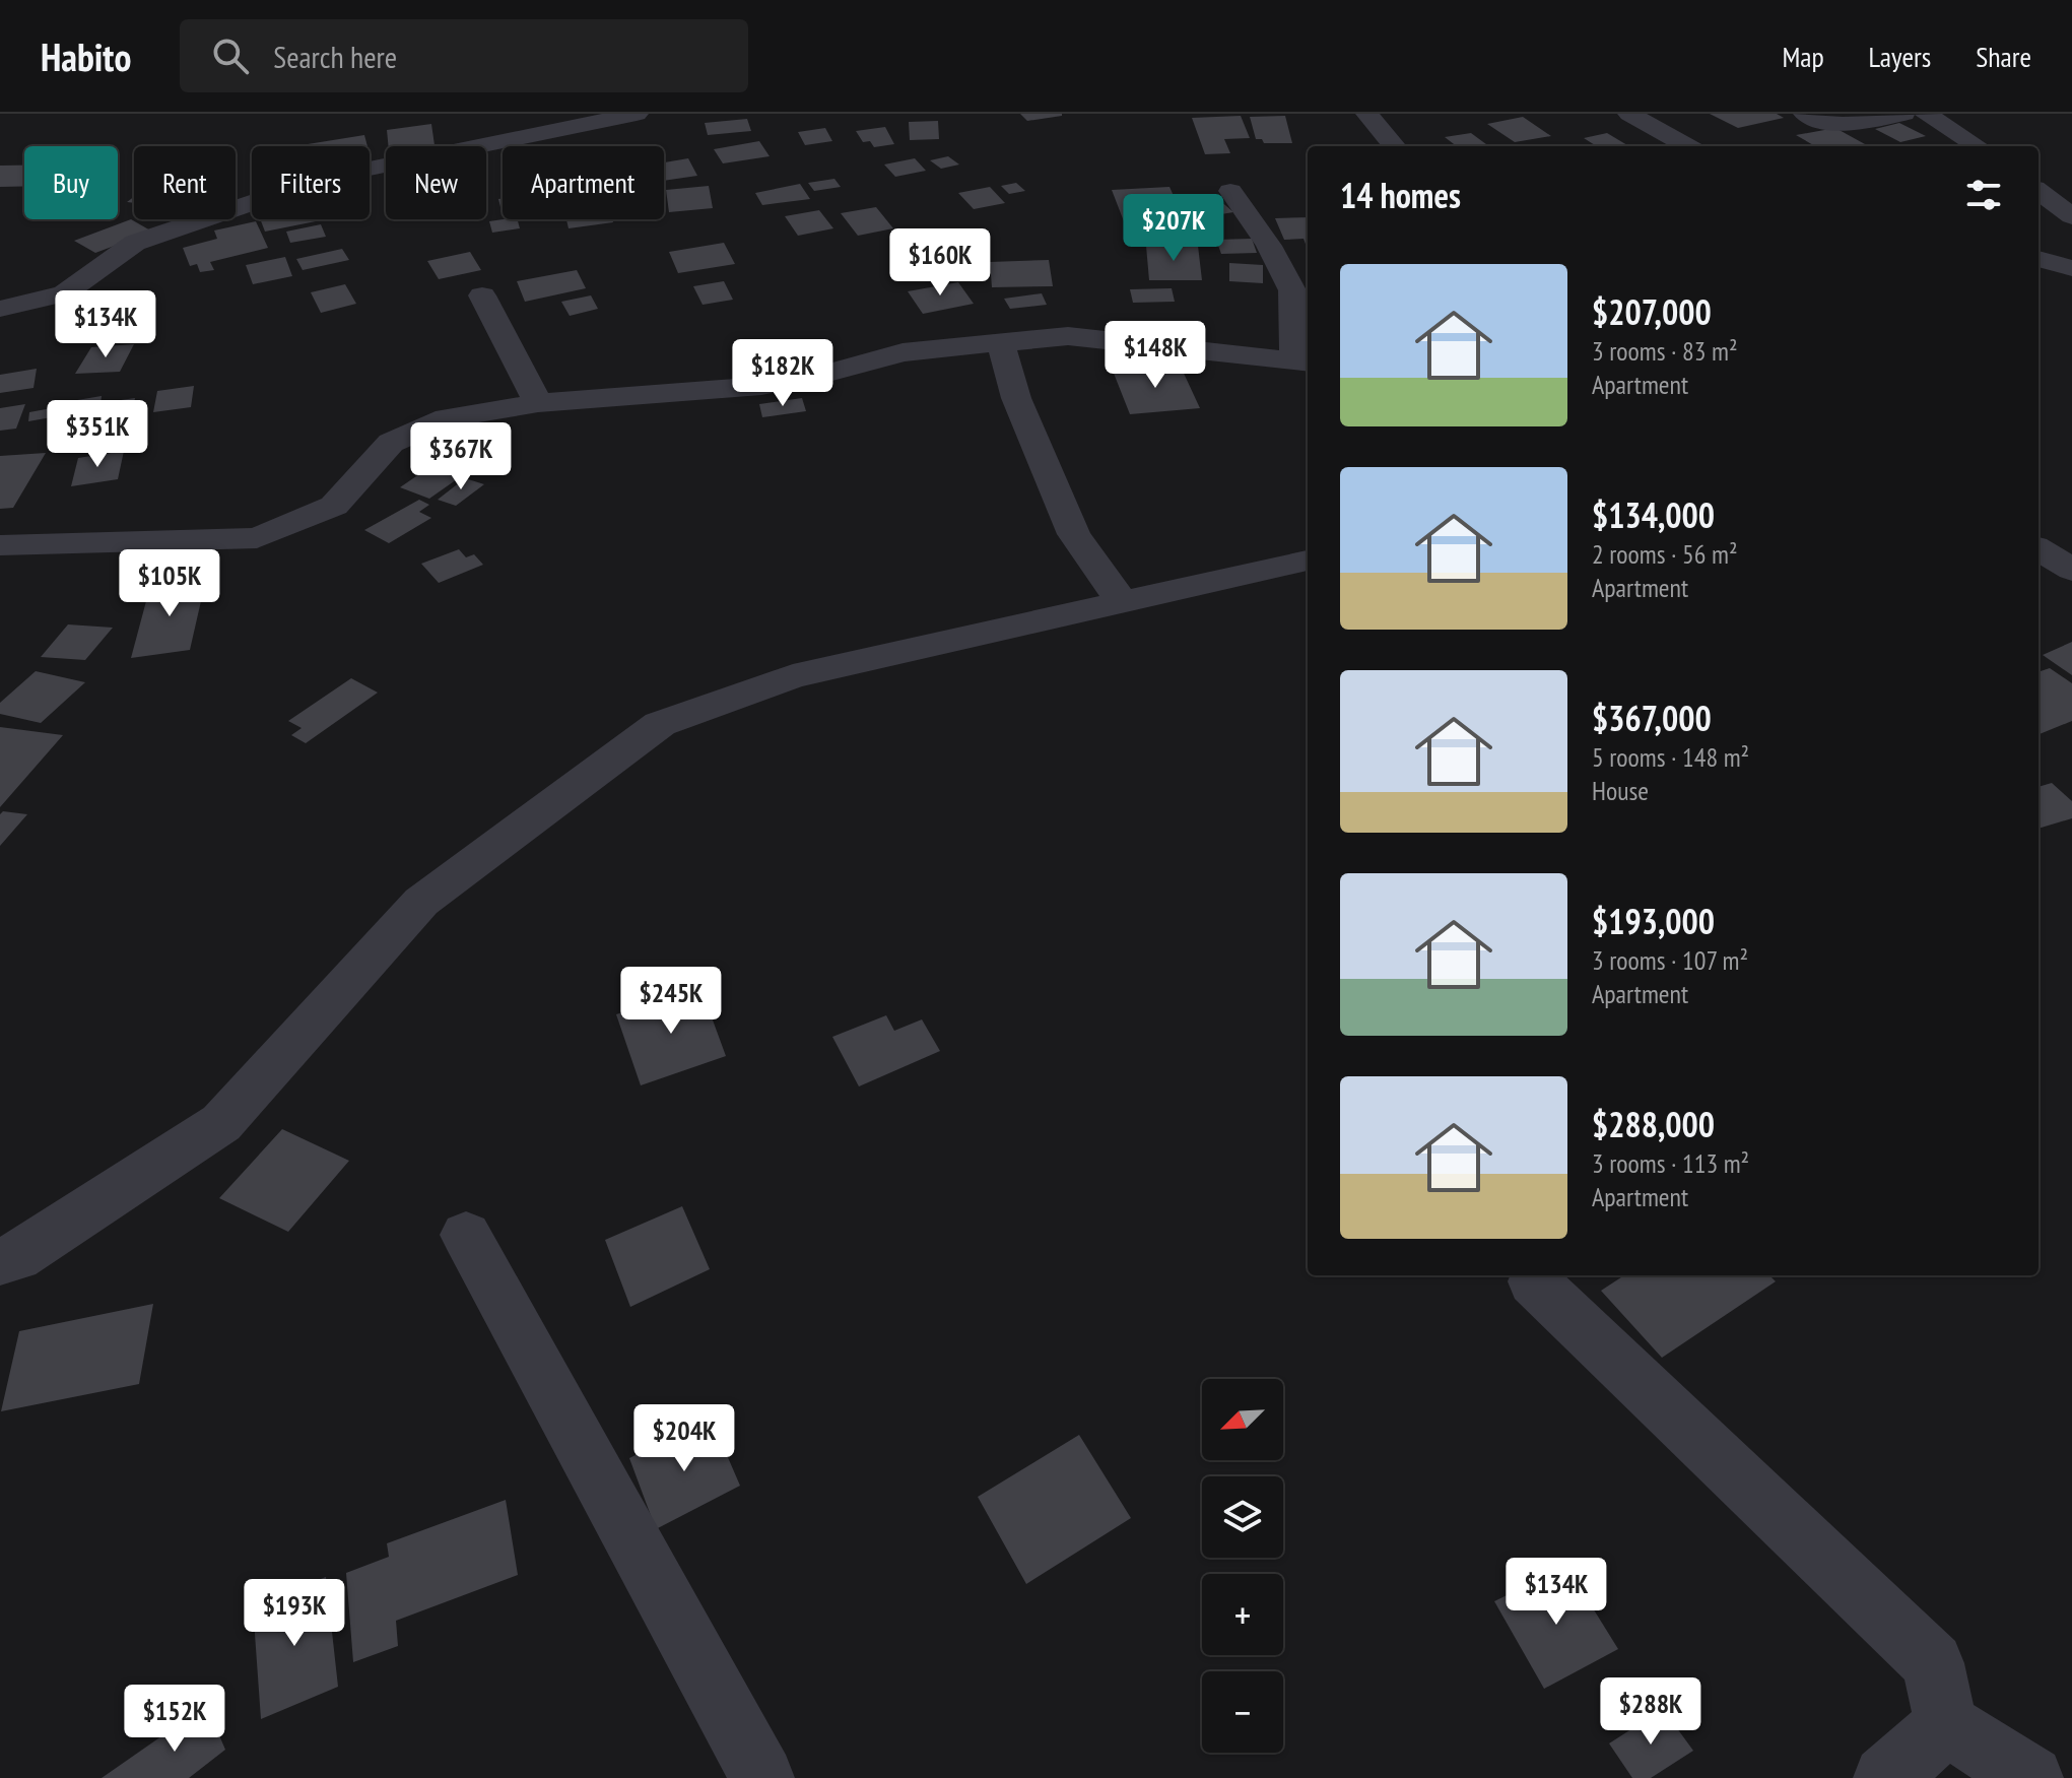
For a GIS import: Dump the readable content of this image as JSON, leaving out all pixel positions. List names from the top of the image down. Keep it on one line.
{"north":"bottom left","page":{"header":"Habito","search":"Search here","nav":["Map","Layers","Share"],"chip":["Buy","Rent","Filters","New","Apartment"],"heading":"14 homes","price":["$207K","$160K","$134K","$148K","$182K","$351K","$367K","$105K","$245K","$204K","$134K","$193K","$288K","$152K"],"list":[{"name":"$207,000","note":"3 rooms · 83 m² · Apartment"},{"name":"$134,000","note":"2 rooms · 56 m² · Apartment"},{"name":"$367,000","note":"5 rooms · 148 m² · House"},{"name":"$193,000","note":"3 rooms · 107 m² · Apartment"},{"name":"$288,000","note":"3 rooms · 113 m² · Apartment"}],"map_buttons":["+","−"]}}
